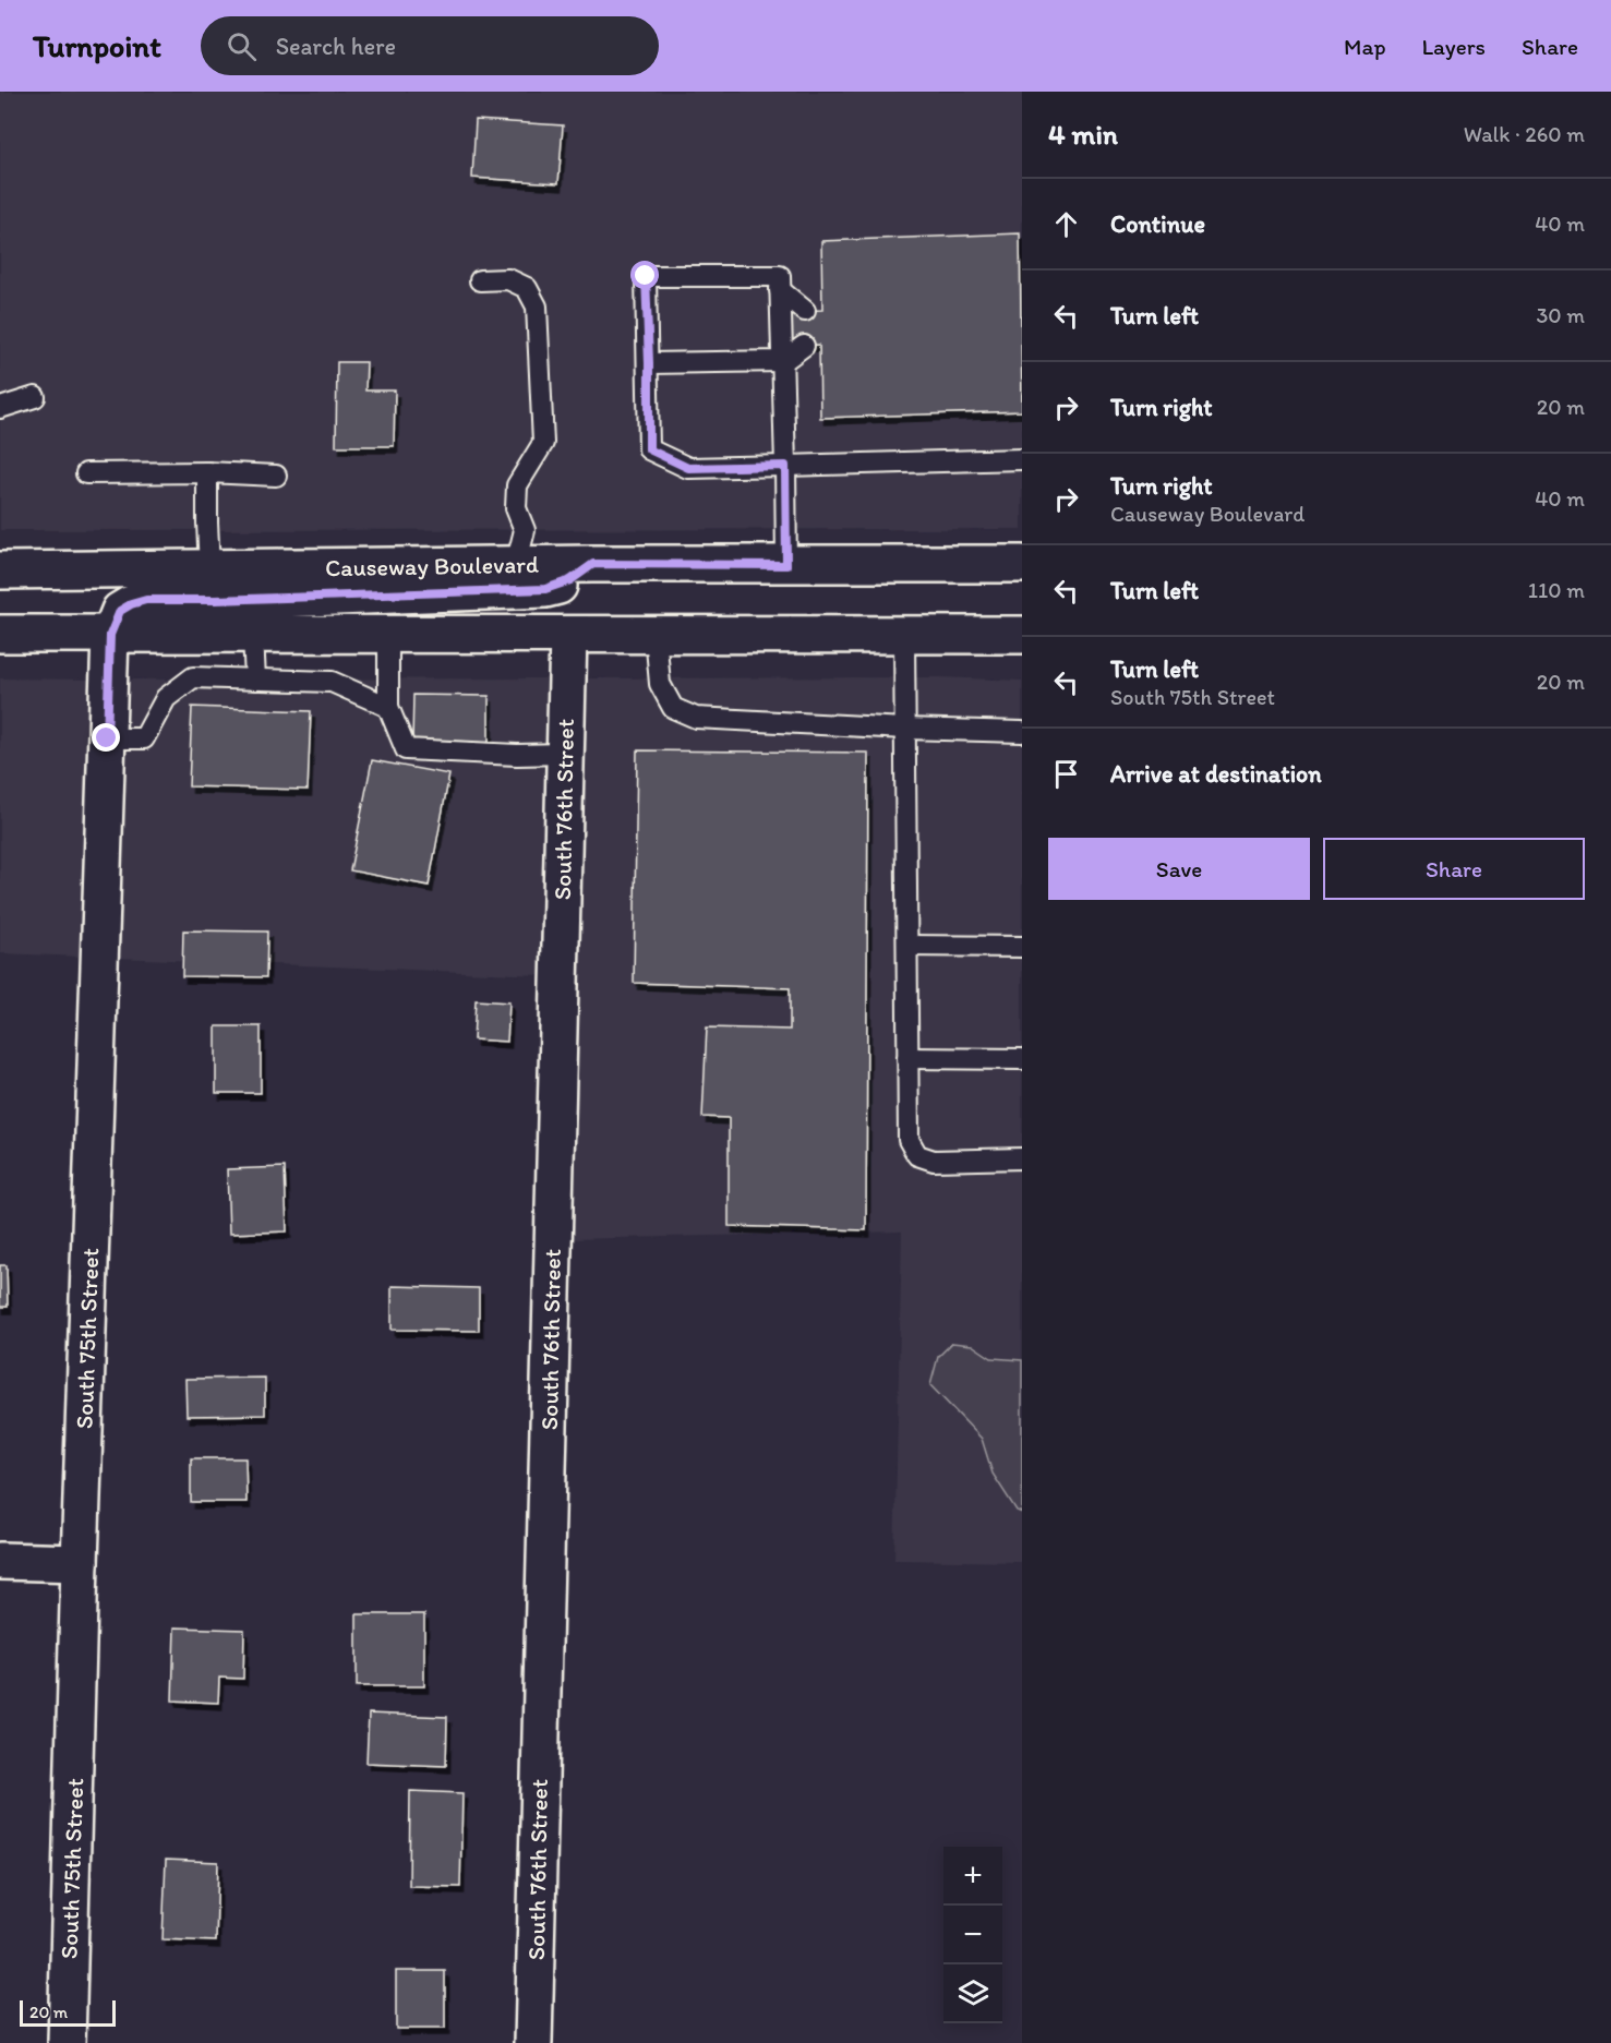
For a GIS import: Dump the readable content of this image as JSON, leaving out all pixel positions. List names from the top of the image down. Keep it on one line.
{"streets":{"street":["Causeway Boulevard","South 76th Street","South 75th Street"]},"scale_bar":"20 m","page":{"header":"Turnpoint","search":"Search here","nav":["Map","Layers","Share"],"heading":["4 min","Walk · 260 m"],"list":[["Continue","40 m"],["Turn left","30 m"],["Turn right","20 m"],["Turn right","Causeway Boulevard","40 m"],["Turn left","110 m"],["Turn left","South 75th Street","20 m"],"Arrive at destination"],"buttons":["Save","Share"],"map_buttons":["+","−"],"scale":"20 m"}}
